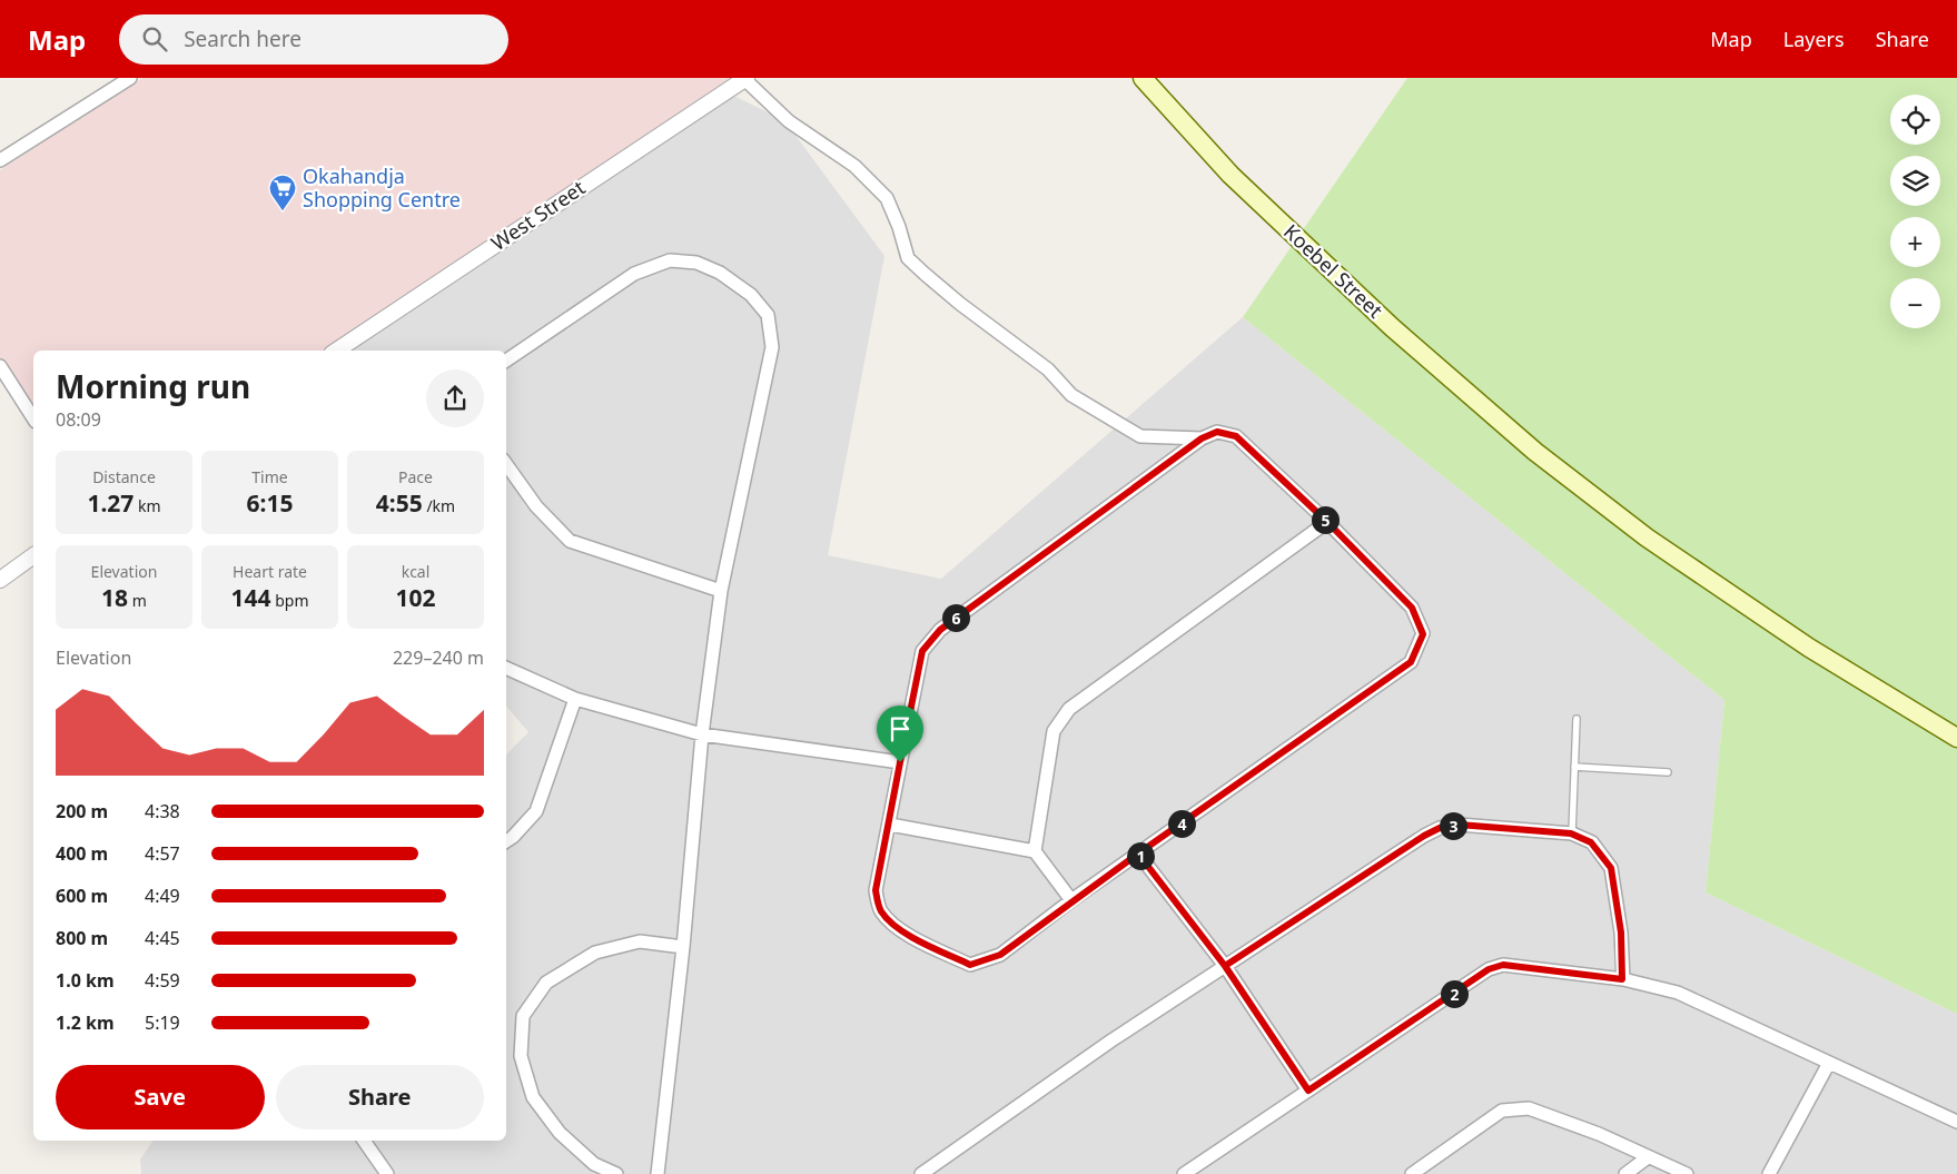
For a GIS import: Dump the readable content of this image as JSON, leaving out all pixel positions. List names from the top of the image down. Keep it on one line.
{"streets":{"main road":["Koebel Street"],"street":["West Street"]},"places":{"supermarket":["Okahandja Shopping Centre"]},"page":{"header":"Map","search":"Search here","nav":["Map","Layers","Share"],"map_buttons":["+","−"],"heading":["Morning run","08:09"],"stats":[["Distance","1.27 km"],["Time","6:15"],["Pace","4:55 /km"],["Elevation","18 m"],["Heart rate","144 bpm"],["kcal","102"]],"pins":["5","6","4","3","1","2"],"chart":["Elevation","229–240 m"],"list":[{"name":"200 m","note":"4:38"},{"name":"400 m","note":"4:57"},{"name":"600 m","note":"4:49"},{"name":"800 m","note":"4:45"},{"name":"1.0 km","note":"4:59"},{"name":"1.2 km","note":"5:19"}],"buttons":["Save","Share"]}}
